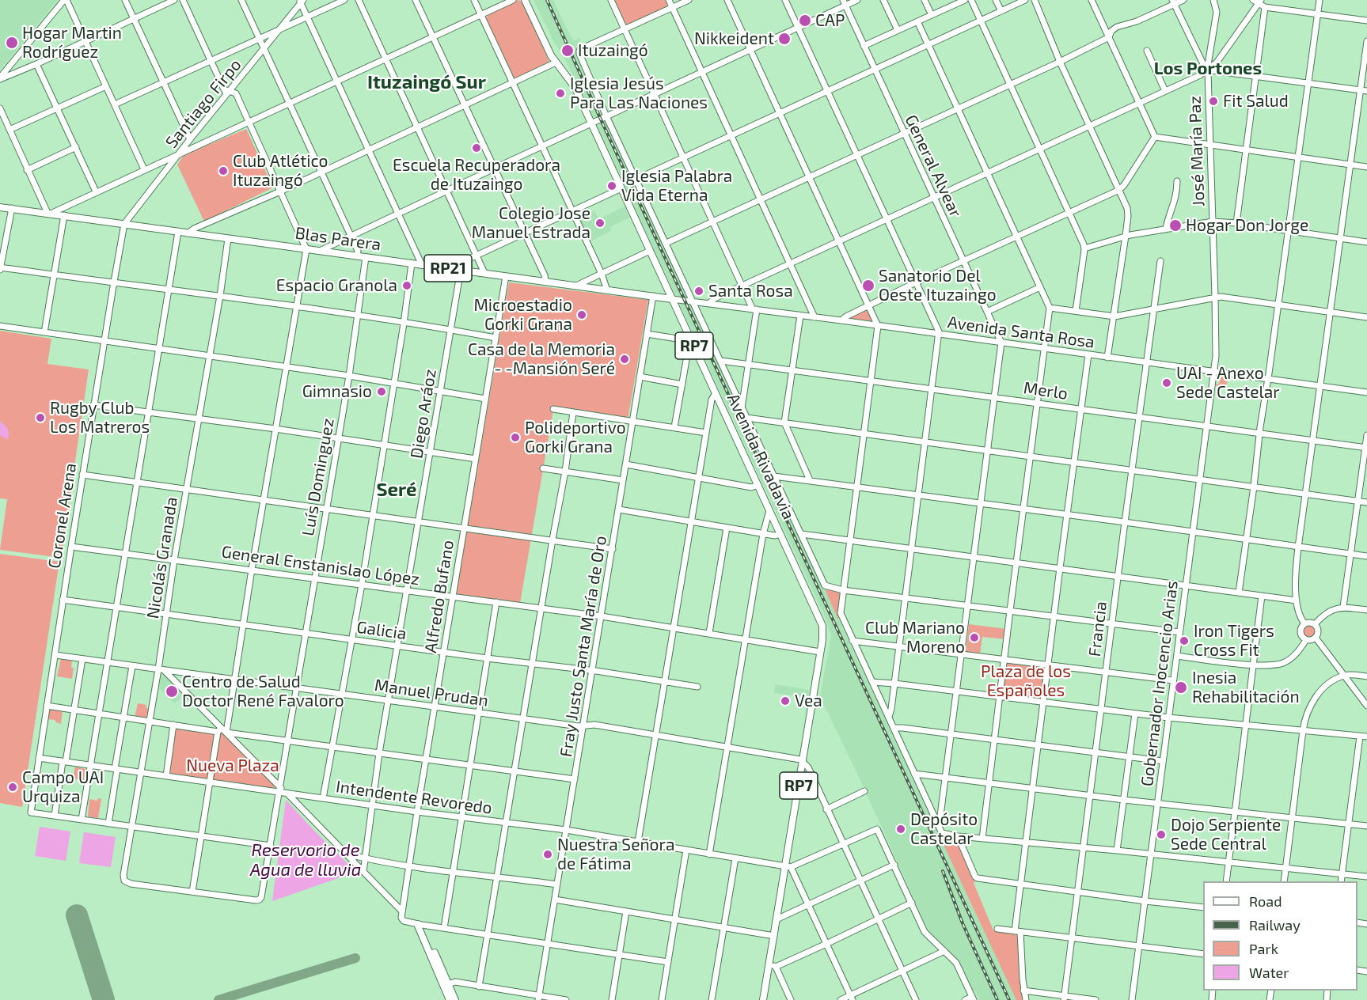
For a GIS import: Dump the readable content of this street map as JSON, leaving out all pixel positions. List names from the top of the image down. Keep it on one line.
{"streets":{"main road":["Blas Parera","RP21","RP7","Avenida Rivadavia"],"street":["Santiago Firpo","José María Paz","General Alvear","Avenida Santa Rosa","Merlo","Diego Aráoz","Luís Dominguez","Coronel Arena","Nicolás Granada","General Enstanislao López","Alfredo Bufano","Francia","Galicia","Fray Justo Santa María de Oro","Gobernador Inocencio Arias","Manuel Prudan","Intendente Revoredo"]},"crossings":[["Santiago Firpo","Blas Parera"],["Santiago Firpo","Coronel Arena"],["José María Paz","Avenida Santa Rosa"],["José María Paz","Gobernador Inocencio Arias"],["General Alvear","Avenida Santa Rosa"],["Blas Parera","Avenida Santa Rosa"],["Blas Parera","RP7"],["Blas Parera","Diego Aráoz"],["Blas Parera","Avenida Rivadavia"],["Blas Parera","Luís Dominguez"],["Blas Parera","Coronel Arena"],["Blas Parera","Nicolás Granada"],["Blas Parera","Alfredo Bufano"],["Blas Parera","Fray Justo Santa María de Oro"],["Avenida Santa Rosa","RP7"],["Avenida Santa Rosa","Avenida Rivadavia"],["Avenida Santa Rosa","Francia"],["Avenida Santa Rosa","Gobernador Inocencio Arias"],["RP7","Avenida Rivadavia"],["RP7","General Enstanislao López"],["RP7","Manuel Prudan"],["RP7","Intendente Revoredo"],["Merlo","Avenida Rivadavia"],["Merlo","Francia"],["Merlo","Gobernador Inocencio Arias"],["Diego Aráoz","General Enstanislao López"],["Diego Aráoz","Galicia"],["Diego Aráoz","Manuel Prudan"],["Diego Aráoz","Intendente Revoredo"],["Avenida Rivadavia","General Enstanislao López"],["Luís Dominguez","Nicolás Granada"],["Luís Dominguez","General Enstanislao López"],["Luís Dominguez","Galicia"],["Luís Dominguez","Manuel Prudan"],["Luís Dominguez","Intendente Revoredo"],["Coronel Arena","General Enstanislao López"],["Coronel Arena","Galicia"],["Coronel Arena","Manuel Prudan"],["Coronel Arena","Intendente Revoredo"],["Nicolás Granada","General Enstanislao López"],["Nicolás Granada","Galicia"],["Nicolás Granada","Manuel Prudan"],["Nicolás Granada","Intendente Revoredo"],["General Enstanislao López","Alfredo Bufano"],["General Enstanislao López","Fray Justo Santa María de Oro"],["Alfredo Bufano","Galicia"],["Alfredo Bufano","Manuel Prudan"],["Alfredo Bufano","Intendente Revoredo"],["Galicia","Fray Justo Santa María de Oro"],["Fray Justo Santa María de Oro","Manuel Prudan"],["Fray Justo Santa María de Oro","Intendente Revoredo"]],"districts":["Los Portones","Ituzaingó Sur","Seré"],"water":["Reservorio de Agua de lluvia"],"parks":["Plaza de los Españoles","Nueva Plaza"],"places":["CAP","Nikkeident","Hogar Martin Rodríguez","Ituzaingó","Iglesia Jesús Para Las Naciones","Fit Salud","Escuela Recuperadora de Ituzaingo","Club Atlético Ituzaingó","Iglesia Palabra Vida Eterna","Colegio Jose Manuel Estrada","Hogar Don Jorge","Espacio Granola","Sanatorio Del Oeste Ituzaingo","Santa Rosa","Microestadio Gorki Grana","Casa de la Memoria - -Mansión Seré","UAI - Anexo Sede Castelar","Gimnasio","Rugby Club Los Matreros","Polideportivo Gorki Grana","Club Mariano Moreno","Iron Tigers Cross Fit","Inesia Rehabilitación","Centro de Salud Doctor René Favaloro","Vea","Campo UAI Urquiza","Depósito Castelar","Dojo Serpiente Sede Central","Nuestra Señora de Fátima"],"legend":["Road","Railway","Park","Water"]}
